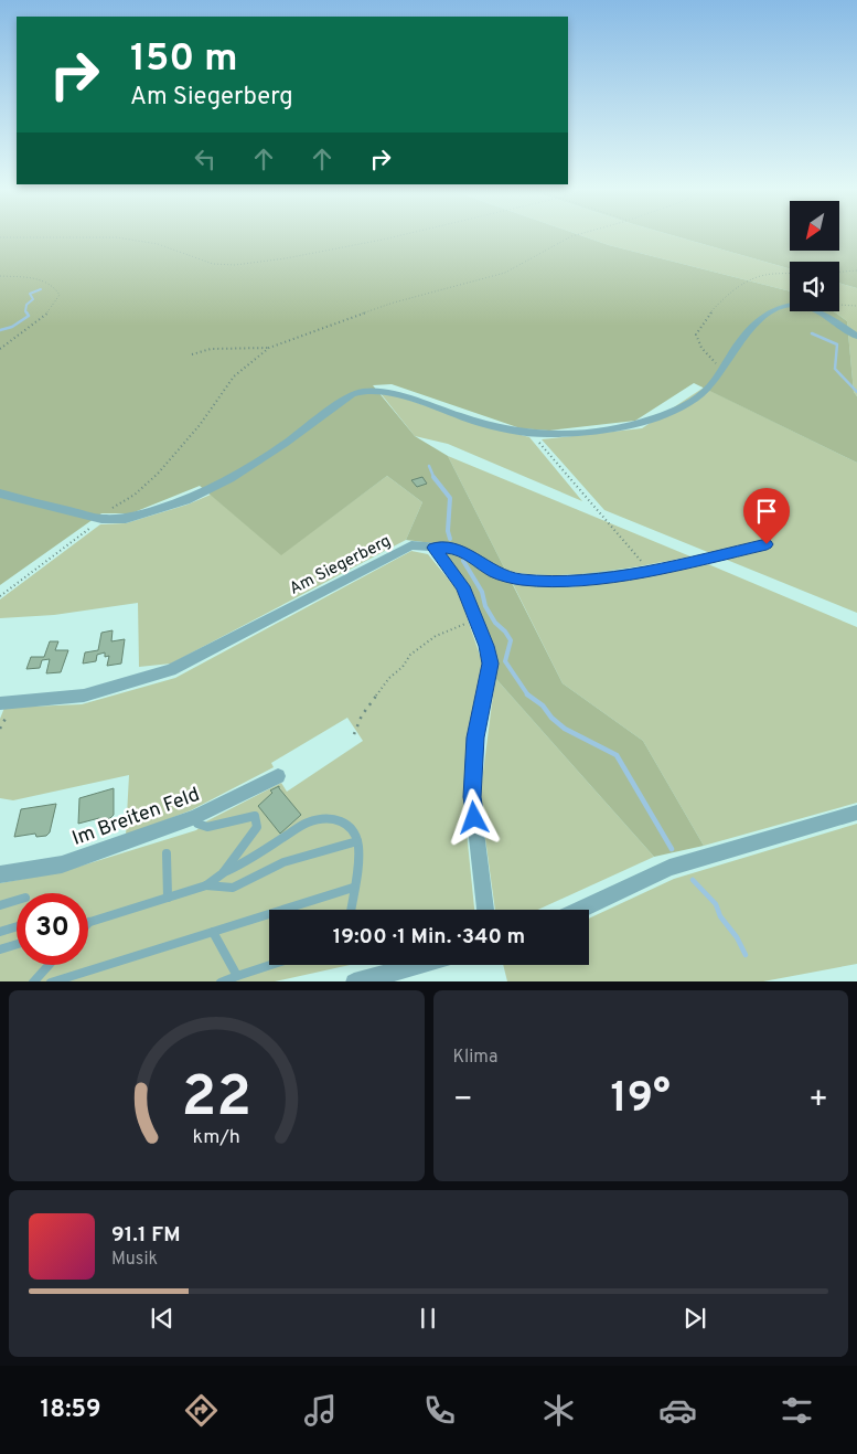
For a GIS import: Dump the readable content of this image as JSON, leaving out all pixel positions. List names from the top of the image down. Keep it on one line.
{"streets":{"street":["Am Siegerberg","Im Breiten Feld"]},"north":"bottom left","page":{"turn":["150 m","Am Siegerberg"],"limit":"30","trip":"19:00 · 1 Min. · 340 m","tile":"Klima","heat":["−","19°","+"],"song":["91.1 FM","Musik"],"tabs":"18:59","gauge":["22","km/h"]}}
